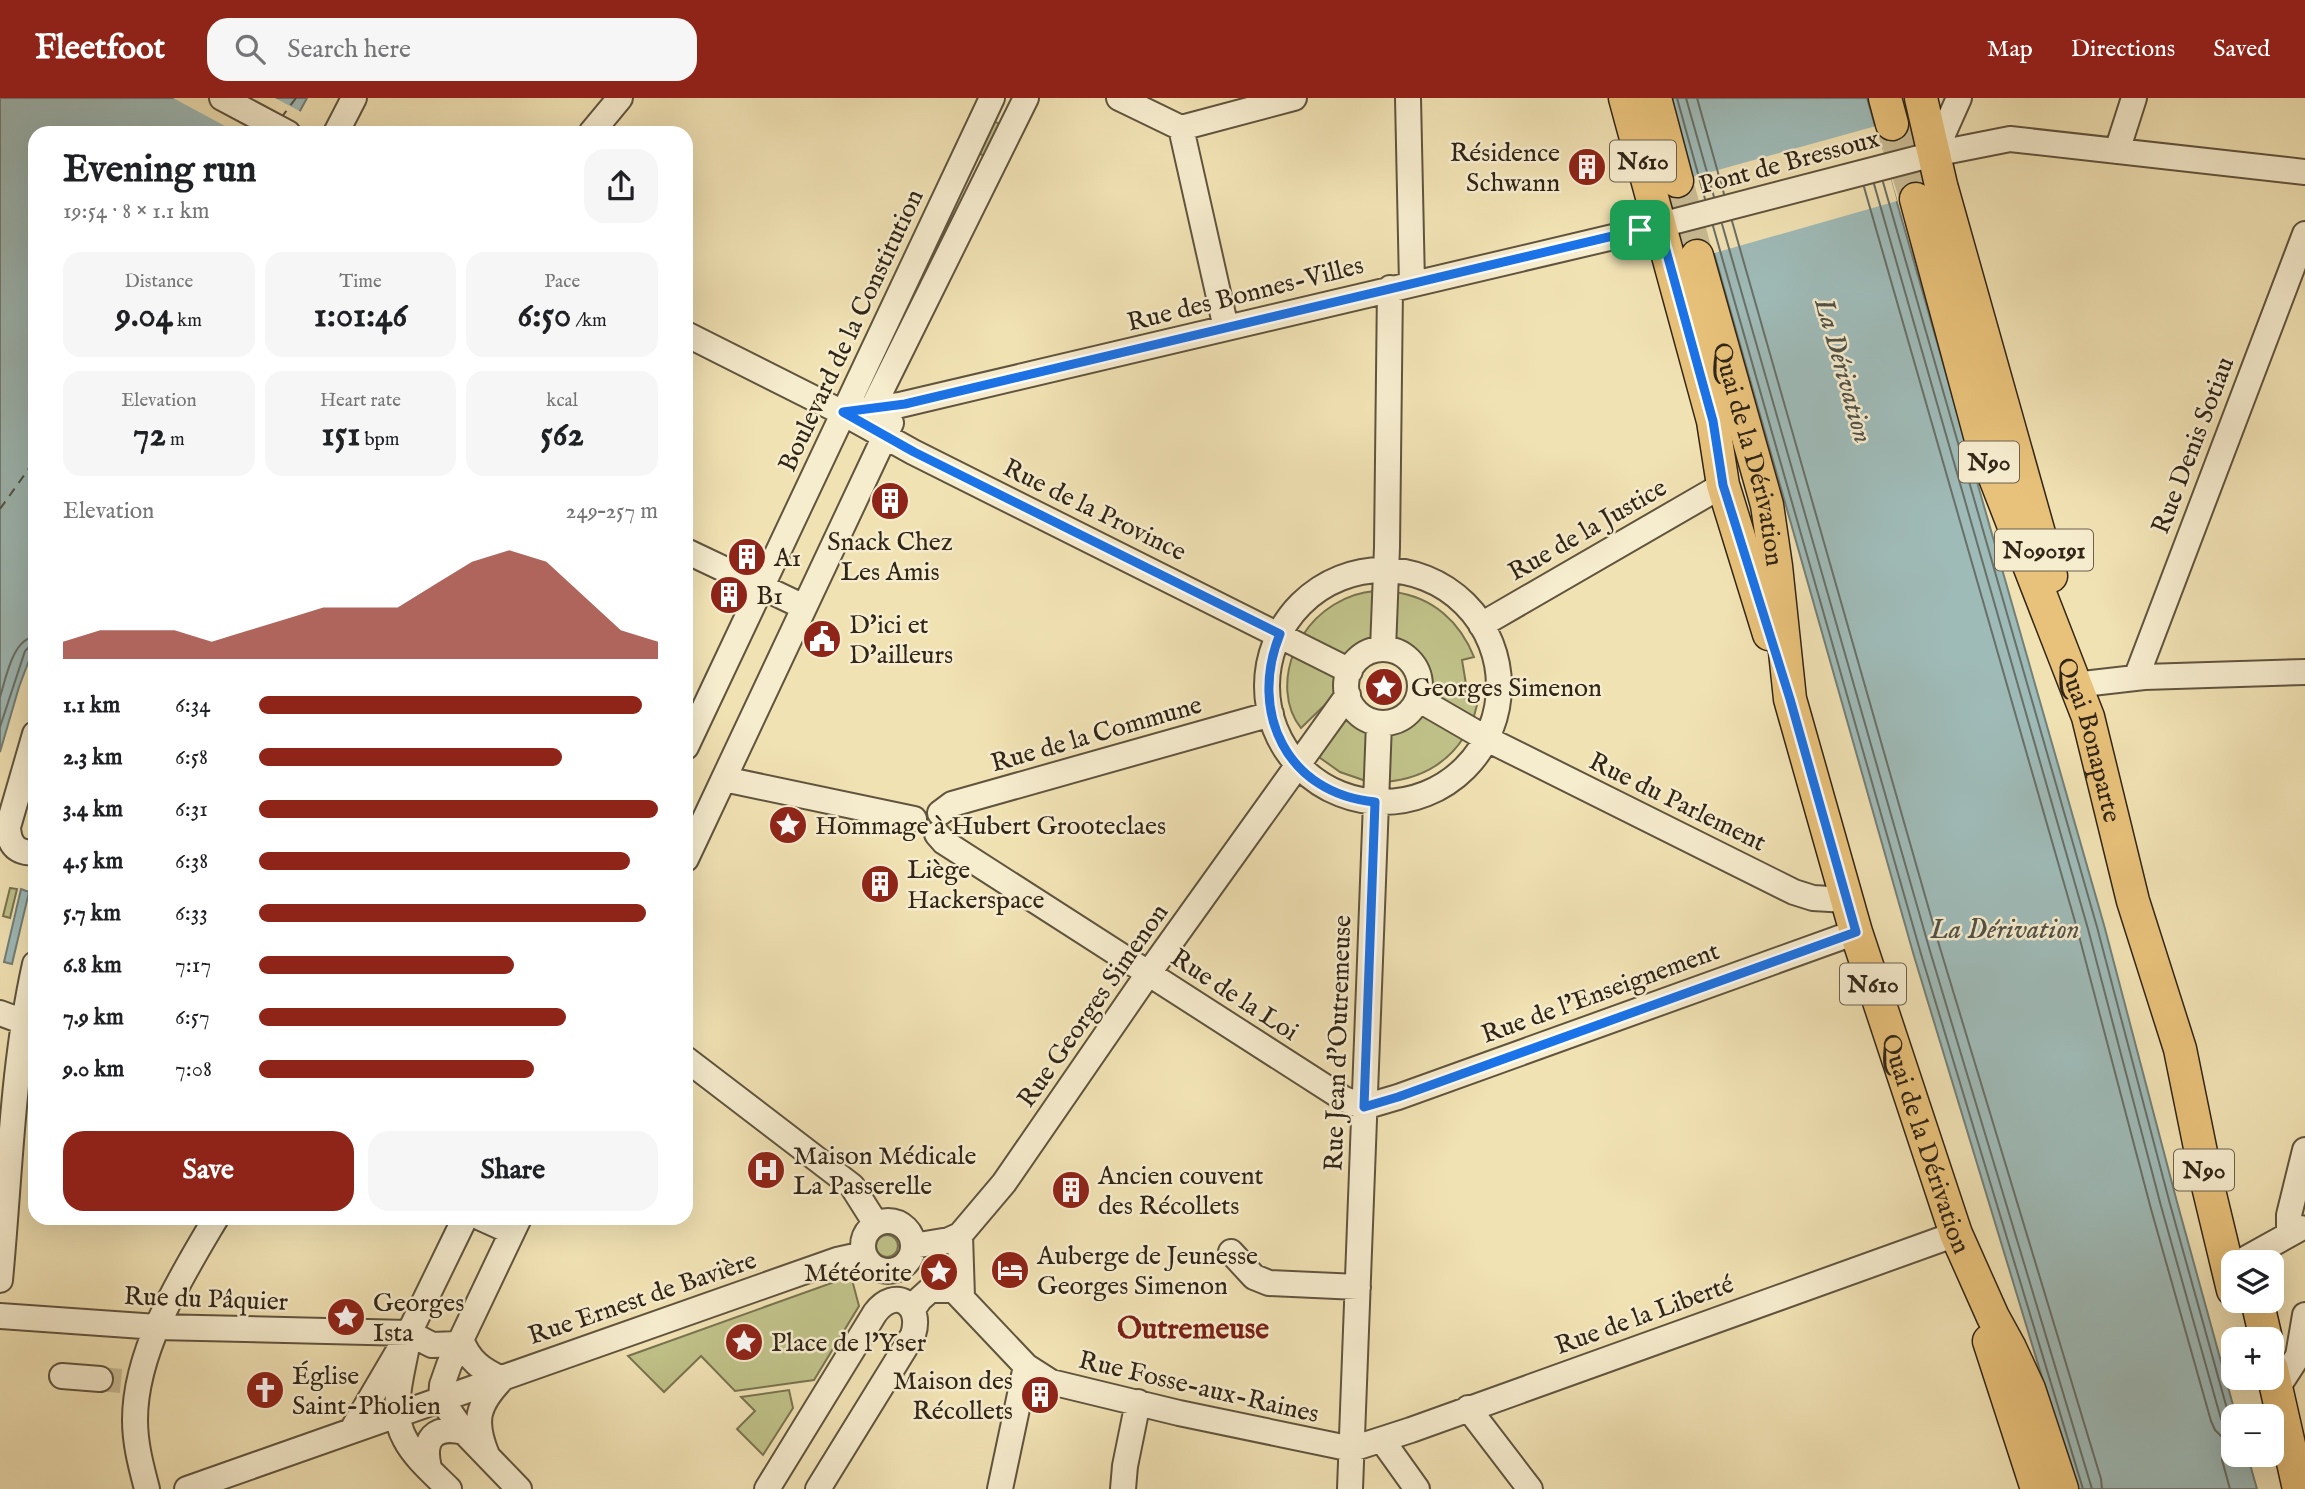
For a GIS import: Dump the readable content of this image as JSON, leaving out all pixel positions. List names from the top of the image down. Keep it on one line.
{"streets":{"main road":["N610","Quai de la Dérivation","N90","N090191","Quai Bonaparte"],"street":["Pont de Bressoux","Rue des Bonnes-Villes","Boulevard de la Constitution","Rue Denis Sotiau","Rue de la Province","Rue de la Justice","Rue de la Commune","Rue du Parlement","Rue de l'Enseignement","Rue de la Loi","Rue Georges Simenon","Rue Jean d'Outremeuse","Rue Ernest de Bavière","Rue du Pâquier","Rue de la Liberté","Rue Fosse-aux-Raines"]},"crossings":[["N610","Pont de Bressoux"],["N610","Rue des Bonnes-Villes"],["N610","Quai de la Dérivation"],["N610","Rue de la Justice"],["Pont de Bressoux","Rue des Bonnes-Villes"],["Pont de Bressoux","N090191"],["Rue des Bonnes-Villes","Boulevard de la Constitution"],["Rue des Bonnes-Villes","Rue de la Province"],["Boulevard de la Constitution","Rue de la Province"],["Quai de la Dérivation","Rue du Parlement"],["Quai de la Dérivation","Rue de l'Enseignement"],["Quai de la Dérivation","Rue de la Liberté"],["Rue de la Province","Rue du Parlement"],["Rue de la Province","Rue Georges Simenon"],["Rue de la Province","Rue Jean d'Outremeuse"],["N090191","Quai Bonaparte"],["Rue de la Commune","Rue de la Loi"],["Rue du Parlement","Rue Georges Simenon"],["Rue du Parlement","Rue Jean d'Outremeuse"],["Rue de l'Enseignement","Rue de la Loi"],["Rue de l'Enseignement","Rue Jean d'Outremeuse"],["Rue de la Loi","Rue Georges Simenon"],["Rue de la Loi","Rue Jean d'Outremeuse"],["Rue Georges Simenon","Rue Jean d'Outremeuse"],["Rue Jean d'Outremeuse","Rue de la Liberté"],["Rue Jean d'Outremeuse","Rue Fosse-aux-Raines"],["Rue de la Liberté","Rue Fosse-aux-Raines"]],"districts":["Outremeuse"],"water":["La Dérivation"],"places":{"building":["Résidence Schwann","Snack Chez Les Amis","A1","B1","Liège Hackerspace","Ancien couvent des Récollets","Maison des Récollets"],"public building":["D'ici et D'ailleurs"],"place":["Georges Simenon","Hommage à Hubert Grooteclaes","Météorite","Georges Ista","Place de l'Yser"],"hospital":["Maison Médicale La Passerelle"],"hotel":["Auberge de Jeunesse Georges Simenon"],"church":["Église Saint-Pholien"]},"page":{"header":"Fleetfoot","search":"Search here","nav":["Map","Directions","Saved"],"heading":["Evening run","19:54 · 8 × 1.1 km"],"stats":[["Distance","9.04 km"],["Time","1:01:46"],["Pace","6:50 /km"],["Elevation","72 m"],["Heart rate","151 bpm"],["kcal","562"]],"chart":["Elevation","249–257 m"],"list":[{"name":"1.1 km","note":"6:34"},{"name":"2.3 km","note":"6:58"},{"name":"3.4 km","note":"6:31"},{"name":"4.5 km","note":"6:38"},{"name":"5.7 km","note":"6:33"},{"name":"6.8 km","note":"7:17"},{"name":"7.9 km","note":"6:57"},{"name":"9.0 km","note":"7:08"}],"buttons":["Save","Share"],"map_buttons":["+","−"]}}
